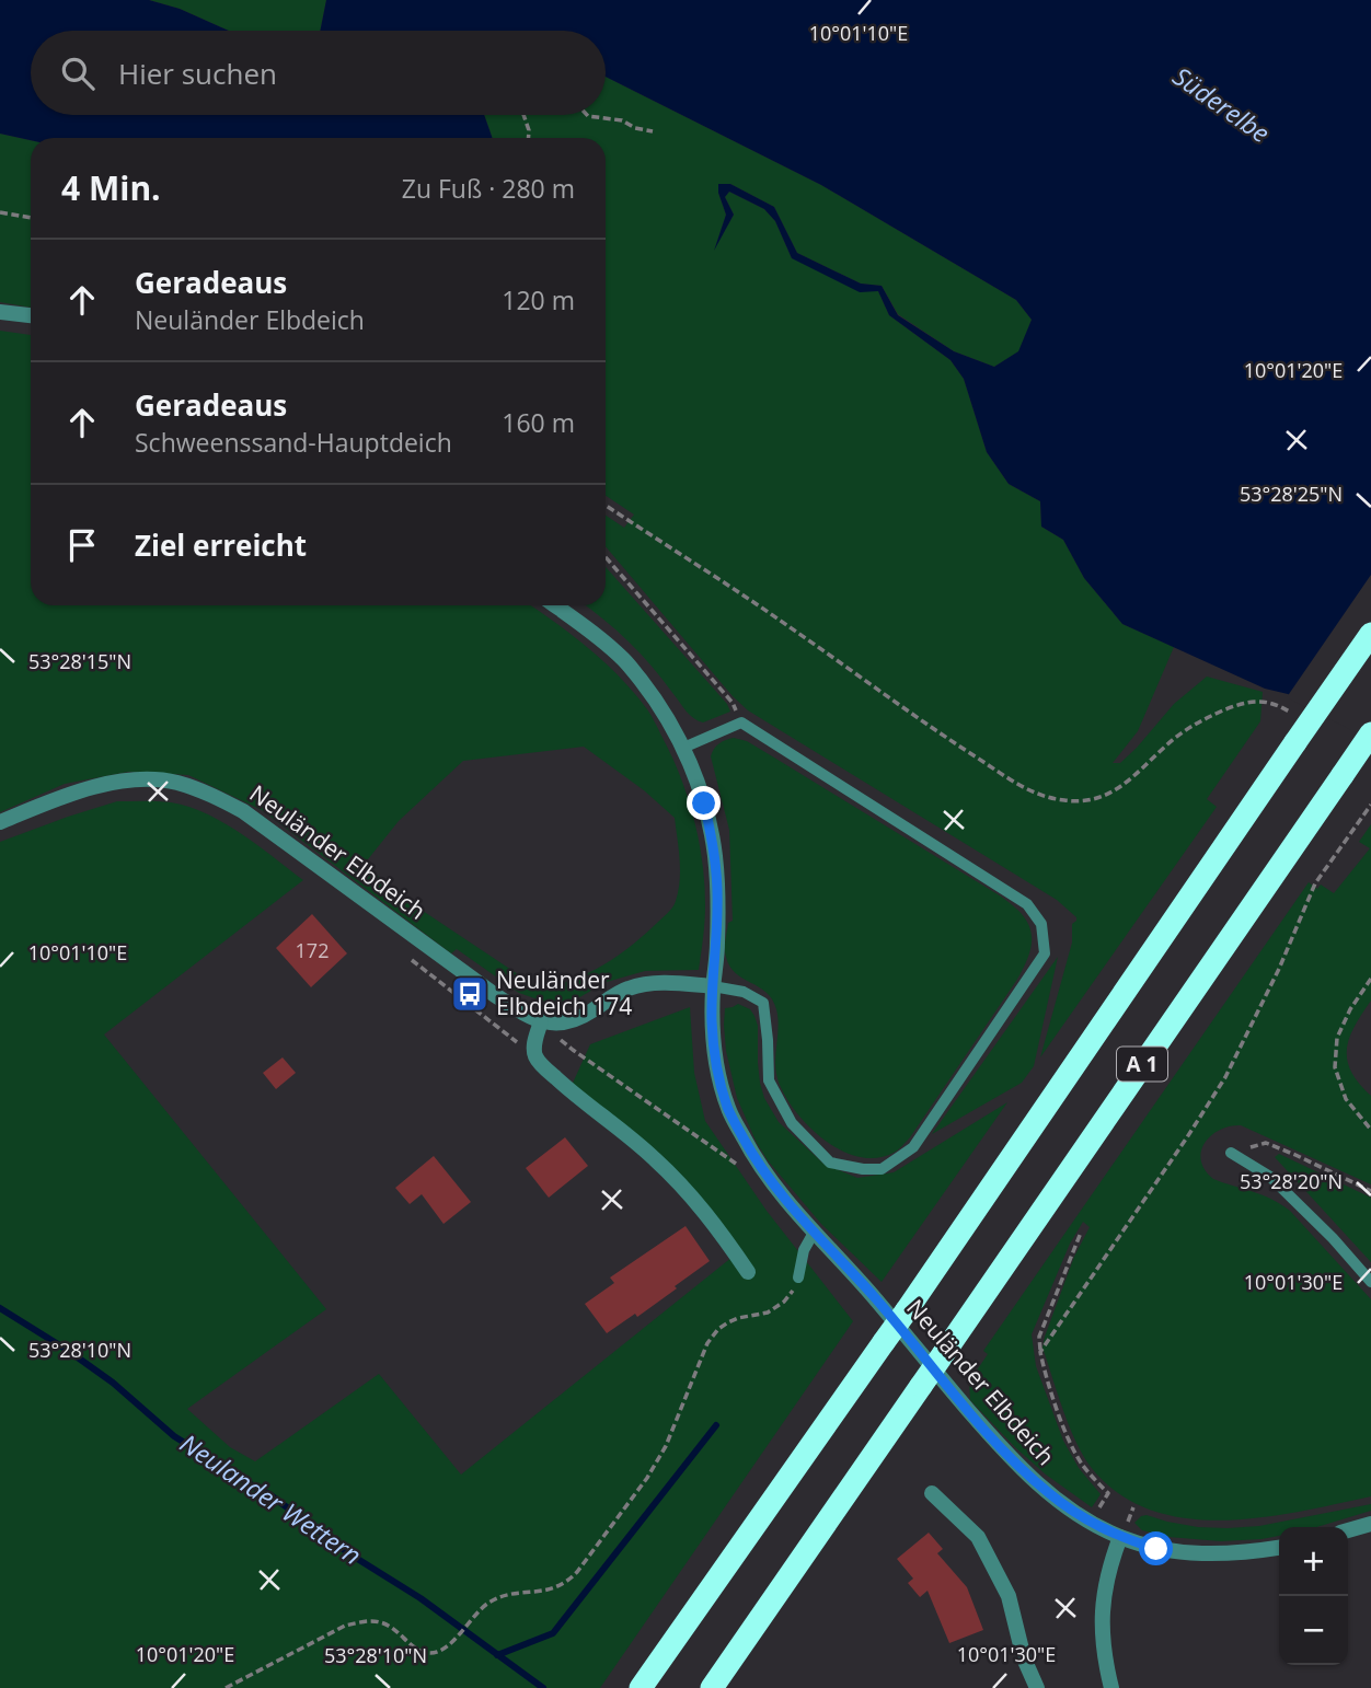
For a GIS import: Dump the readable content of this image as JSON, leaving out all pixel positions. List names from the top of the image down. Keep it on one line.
{"streets":{"highway":["A 1"],"street":["Neuländer Elbdeich"]},"water":["Süderelbe","Neulander Wettern"],"places":{"bus stop":["Neuländer Elbdeich 174"]},"house_numbers":["172"],"page":{"search":"Hier suchen","heading":["4 Min.","Zu Fuß · 280 m"],"list":[["Geradeaus","Neuländer Elbdeich","120 m"],["Geradeaus","Schweenssand-Hauptdeich","160 m"],"Ziel erreicht"],"map_buttons":["+","−"]},"coordinates":["10°01'10\"E","10°01'20\"E","53°28'25\"N","53°28'15\"N","53°28'20\"N","10°01'30\"E","53°28'10\"N"]}
